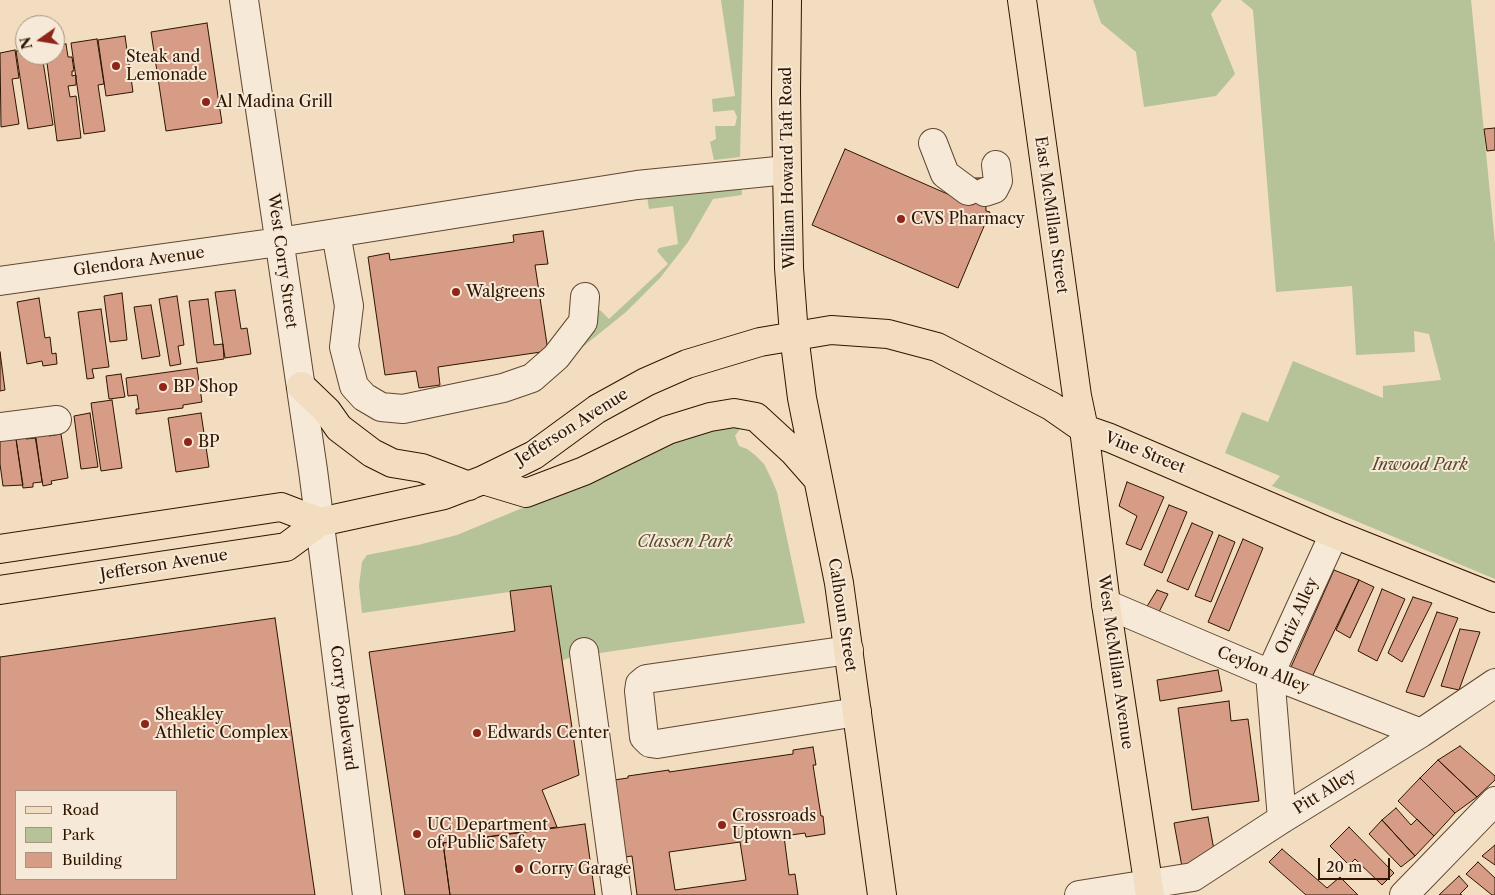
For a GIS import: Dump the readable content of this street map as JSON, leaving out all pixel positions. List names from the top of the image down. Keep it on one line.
{"streets":{"main road":["William Howard Taft Road","East McMillan Street","Jefferson Avenue","Vine Street","Calhoun Street","West McMillan Avenue"],"street":["West Corry Street","Glendora Avenue","Ortiz Alley","Ceylon Alley","Corry Boulevard","Pitt Alley"]},"crossings":[["William Howard Taft Road","Glendora Avenue"],["William Howard Taft Road","Jefferson Avenue"],["William Howard Taft Road","Vine Street"],["William Howard Taft Road","Calhoun Street"],["East McMillan Street","Vine Street"],["East McMillan Street","West McMillan Avenue"],["West Corry Street","Glendora Avenue"],["West Corry Street","Jefferson Avenue"],["West Corry Street","Corry Boulevard"],["Jefferson Avenue","Vine Street"],["Jefferson Avenue","Calhoun Street"],["Jefferson Avenue","Corry Boulevard"],["Vine Street","Calhoun Street"],["Vine Street","Ortiz Alley"],["Vine Street","West McMillan Avenue"],["Ortiz Alley","Ceylon Alley"],["Ortiz Alley","Pitt Alley"],["West McMillan Avenue","Ceylon Alley"],["West McMillan Avenue","Pitt Alley"],["Ceylon Alley","Pitt Alley"]],"parks":["Inwood Park","Classen Park"],"places":["Steak and Lemonade","Al Madina Grill","CVS Pharmacy","Walgreens","BP Shop","BP","Sheakley Athletic Complex","Edwards Center","Crossroads Uptown","UC Department of Public Safety","Corry Garage"],"legend":["Road","Park","Building"],"scale_bar":"20 m","north":"left"}
